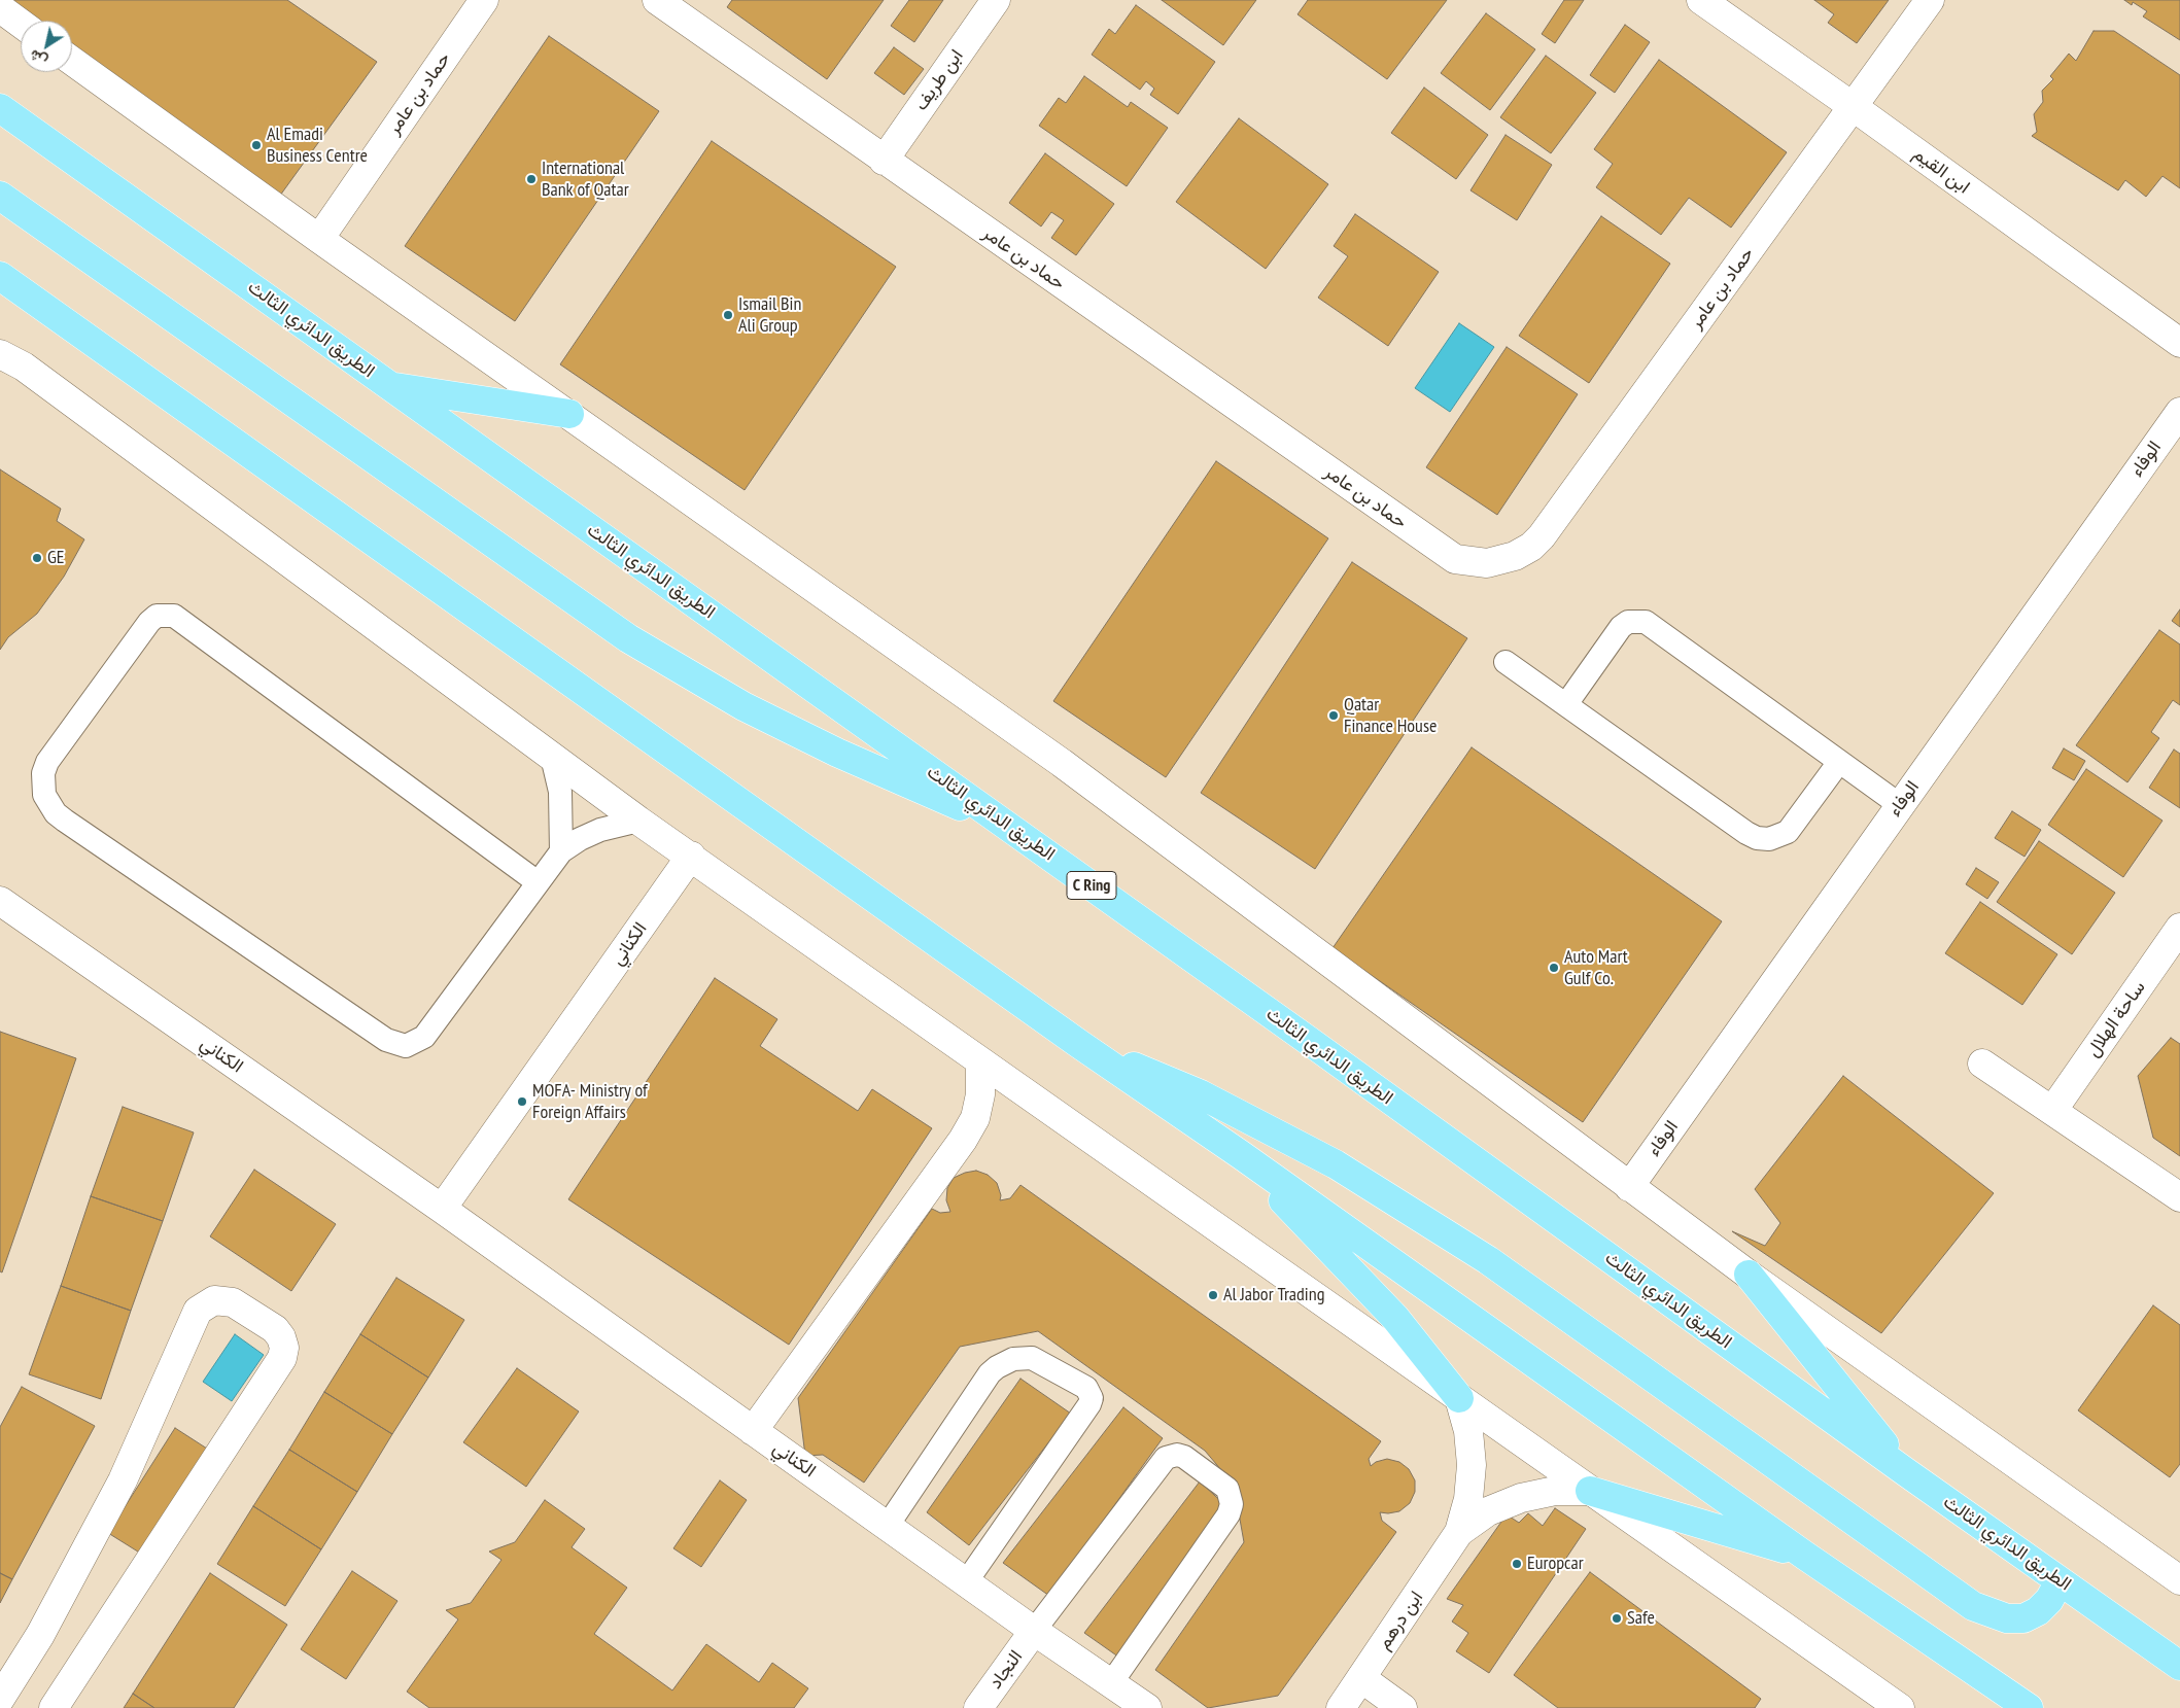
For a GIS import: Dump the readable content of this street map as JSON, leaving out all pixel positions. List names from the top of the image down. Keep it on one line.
{"streets":{"highway":["الطريق الدائري الثالث","C Ring"],"street":["ابن طريف","حماد بن عامر","ابن القيم","الوفاء","الكناني","ساحة الهلال","ابن درهم","النجاد"]},"crossings":[["ابن طريف","حماد بن عامر"],["حماد بن عامر","ابن القيم"],["الكناني","النجاد"]],"places":["Al Emadi Business Centre","International Bank of Qatar","Ismail Bin Ali Group","GE","Qatar Finance House","Auto Mart Gulf Co.","MOFA- Ministry of Foreign Affairs","Al Jabor Trading","Europcar","Safe"],"north":"bottom left"}
